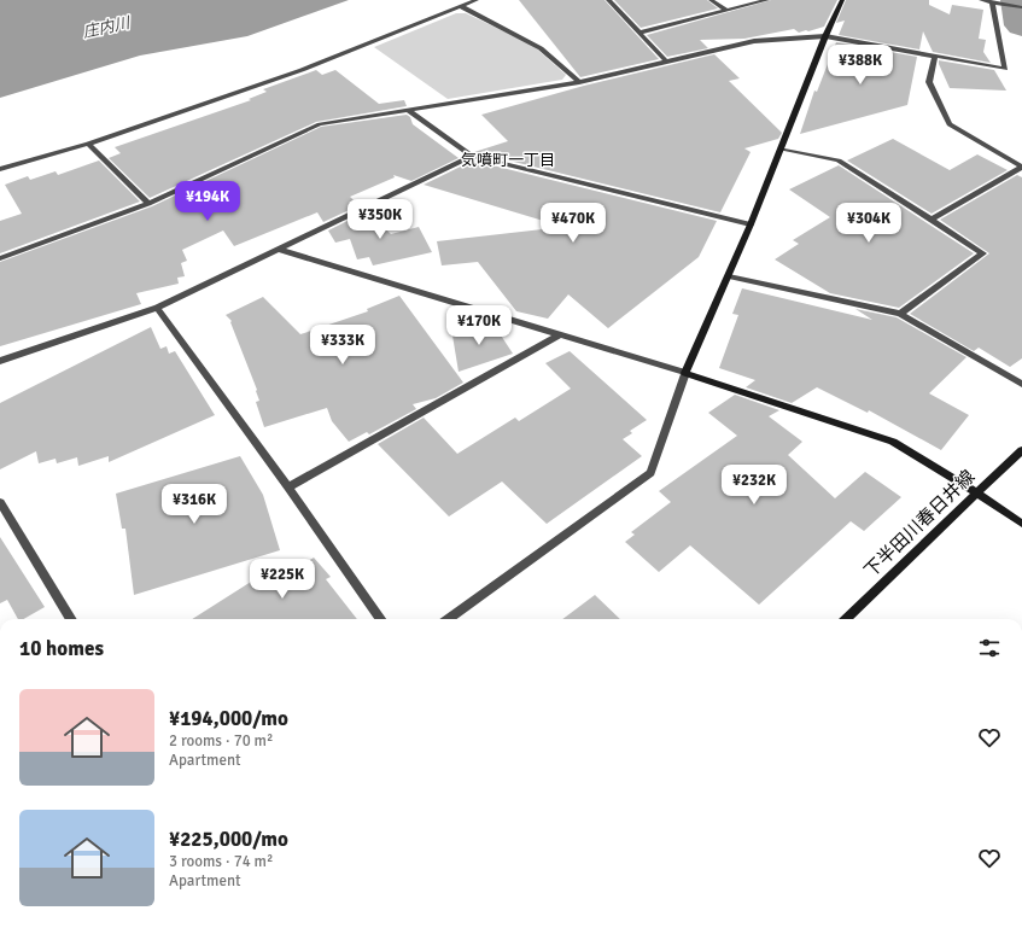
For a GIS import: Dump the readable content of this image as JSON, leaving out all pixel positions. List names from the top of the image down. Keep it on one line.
{"streets":{"street":["下半田川春日井線"]},"districts":["気噴町一丁目"],"water":["庄内川"],"page":{"price":["¥388K","¥194K","¥350K","¥470K","¥304K","¥170K","¥333K","¥232K","¥316K","¥225K"],"heading":"10 homes","list":[{"name":"¥194,000/mo","note":"2 rooms · 70 m² · Apartment"},{"name":"¥225,000/mo","note":"3 rooms · 74 m² · Apartment"}]}}
